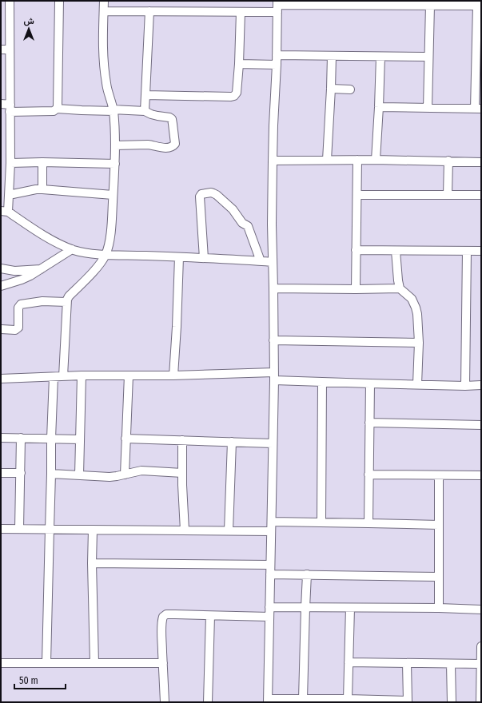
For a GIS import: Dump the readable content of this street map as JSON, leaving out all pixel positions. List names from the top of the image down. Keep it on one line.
{"scale_bar":"50 m","north":"top"}
